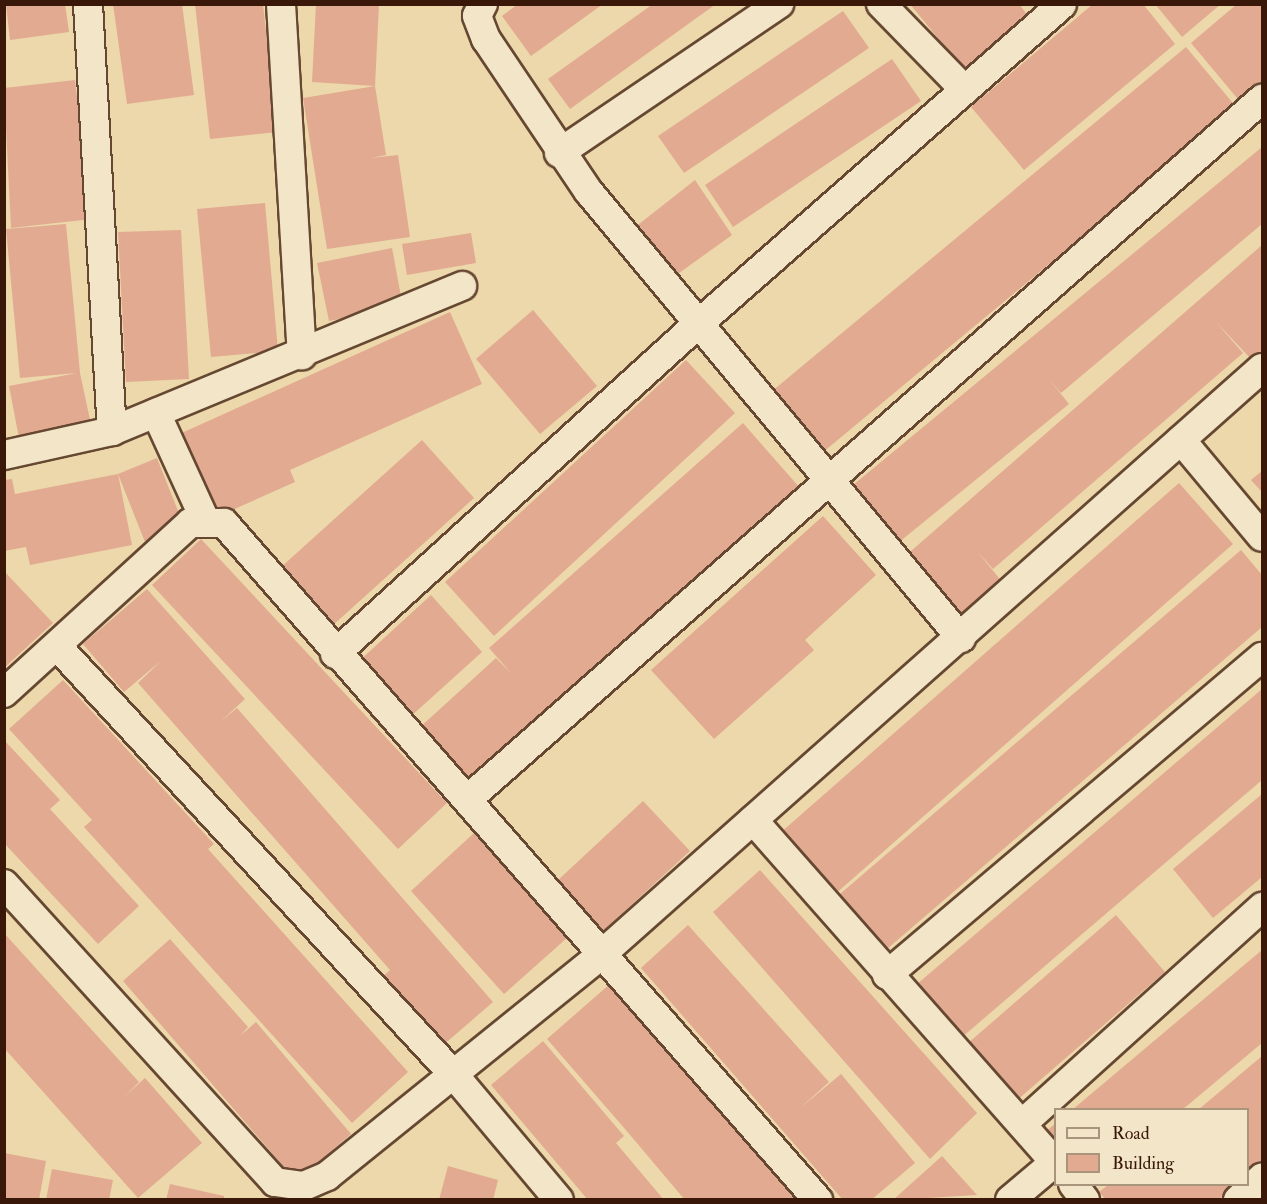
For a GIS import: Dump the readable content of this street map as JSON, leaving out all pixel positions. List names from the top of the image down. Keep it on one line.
{"legend":["Road","Building"]}
